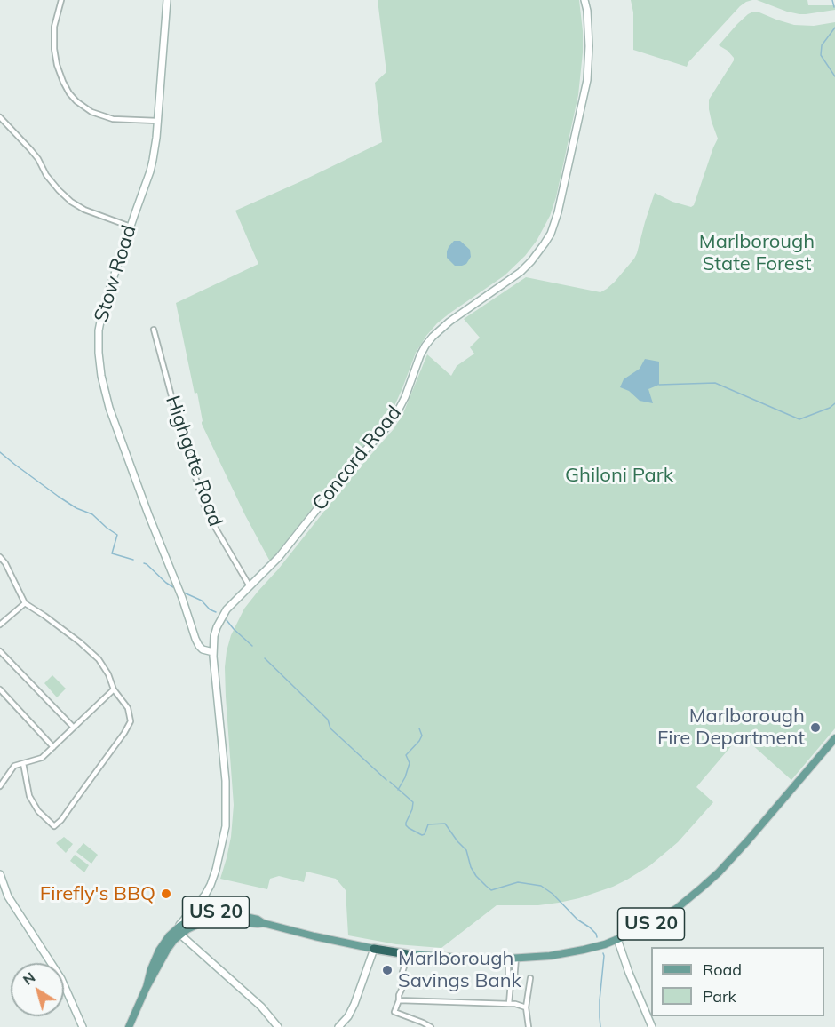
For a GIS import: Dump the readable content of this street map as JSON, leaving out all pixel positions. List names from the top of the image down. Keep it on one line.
{"streets":{"highway":["US 20"],"street":["Stow Road","Concord Road","Highgate Road"]},"crossings":[["Stow Road","Concord Road"],["Concord Road","Highgate Road"],["Concord Road","US 20"]],"parks":["Marlborough State Forest","Ghiloni Park"],"places":["Marlborough Fire Department","Firefly's BBQ","Marlborough Savings Bank"],"legend":["Road","Park"],"north":"top left"}
